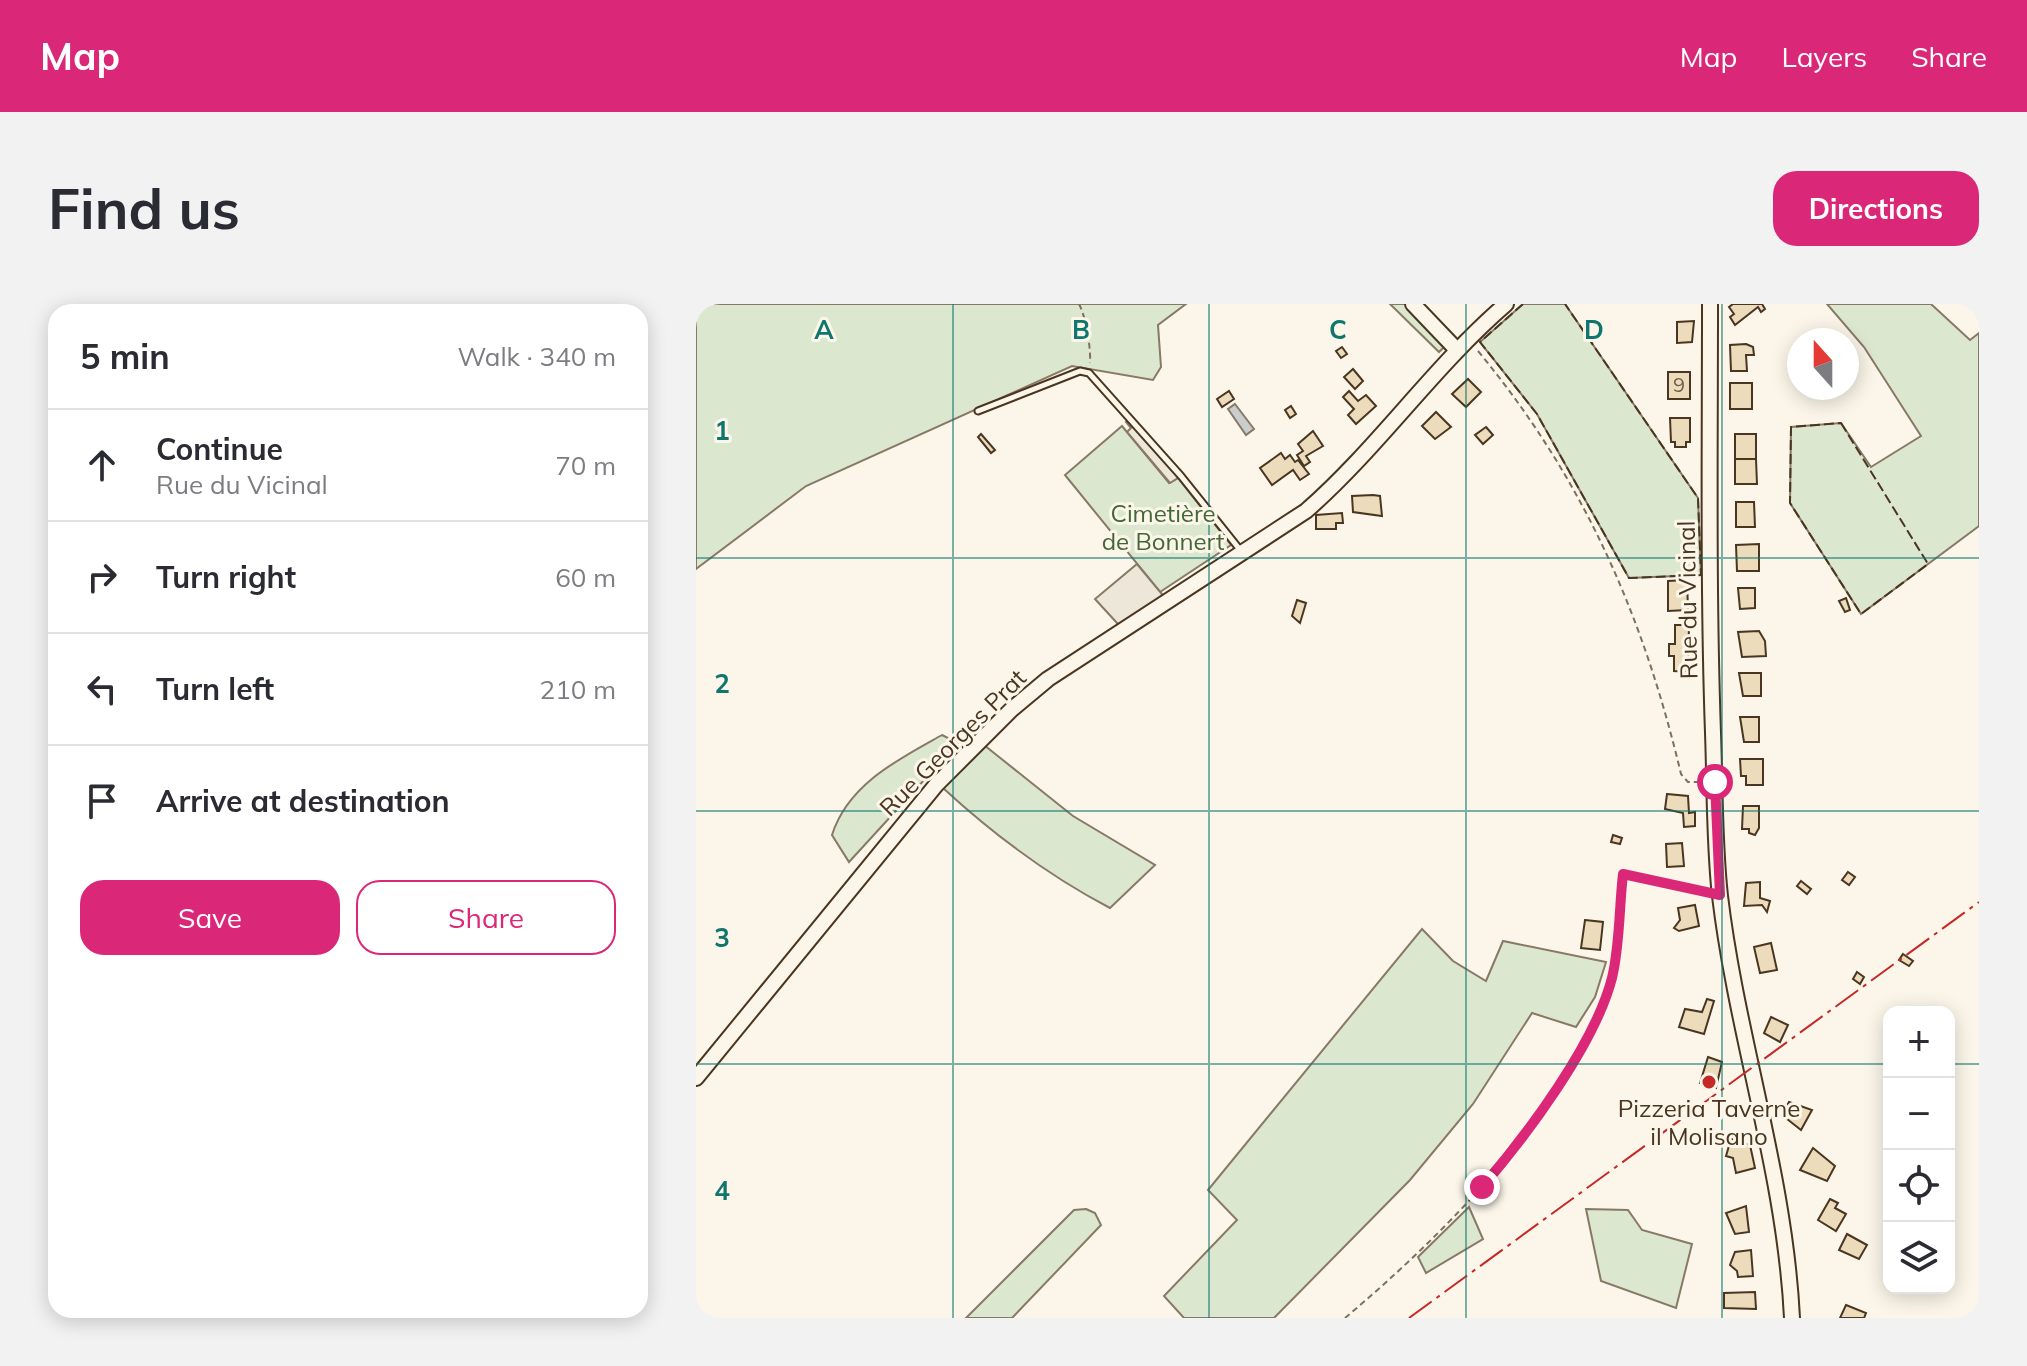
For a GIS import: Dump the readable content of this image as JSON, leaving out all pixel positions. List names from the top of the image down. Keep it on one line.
{"streets":{"street":["Rue du Vicinal","Rue Georges Prat"]},"parks":["Cimetière de Bonnert"],"places":["Pizzeria Taverne il Molisano"],"house_numbers":["9"],"north":"top","page":{"header":"Map","nav":["Map","Layers","Share"],"buttons":["Directions",["Save","Share"]],"title":"Find us","heading":["5 min","Walk · 340 m"],"list":[["Continue","Rue du Vicinal","70 m"],["Turn right","60 m"],["Turn left","210 m"],"Arrive at destination"],"map_buttons":["+","−"]},"grid":{"columns":["A","B","C","D"],"rows":["1","2","3","4"]}}
